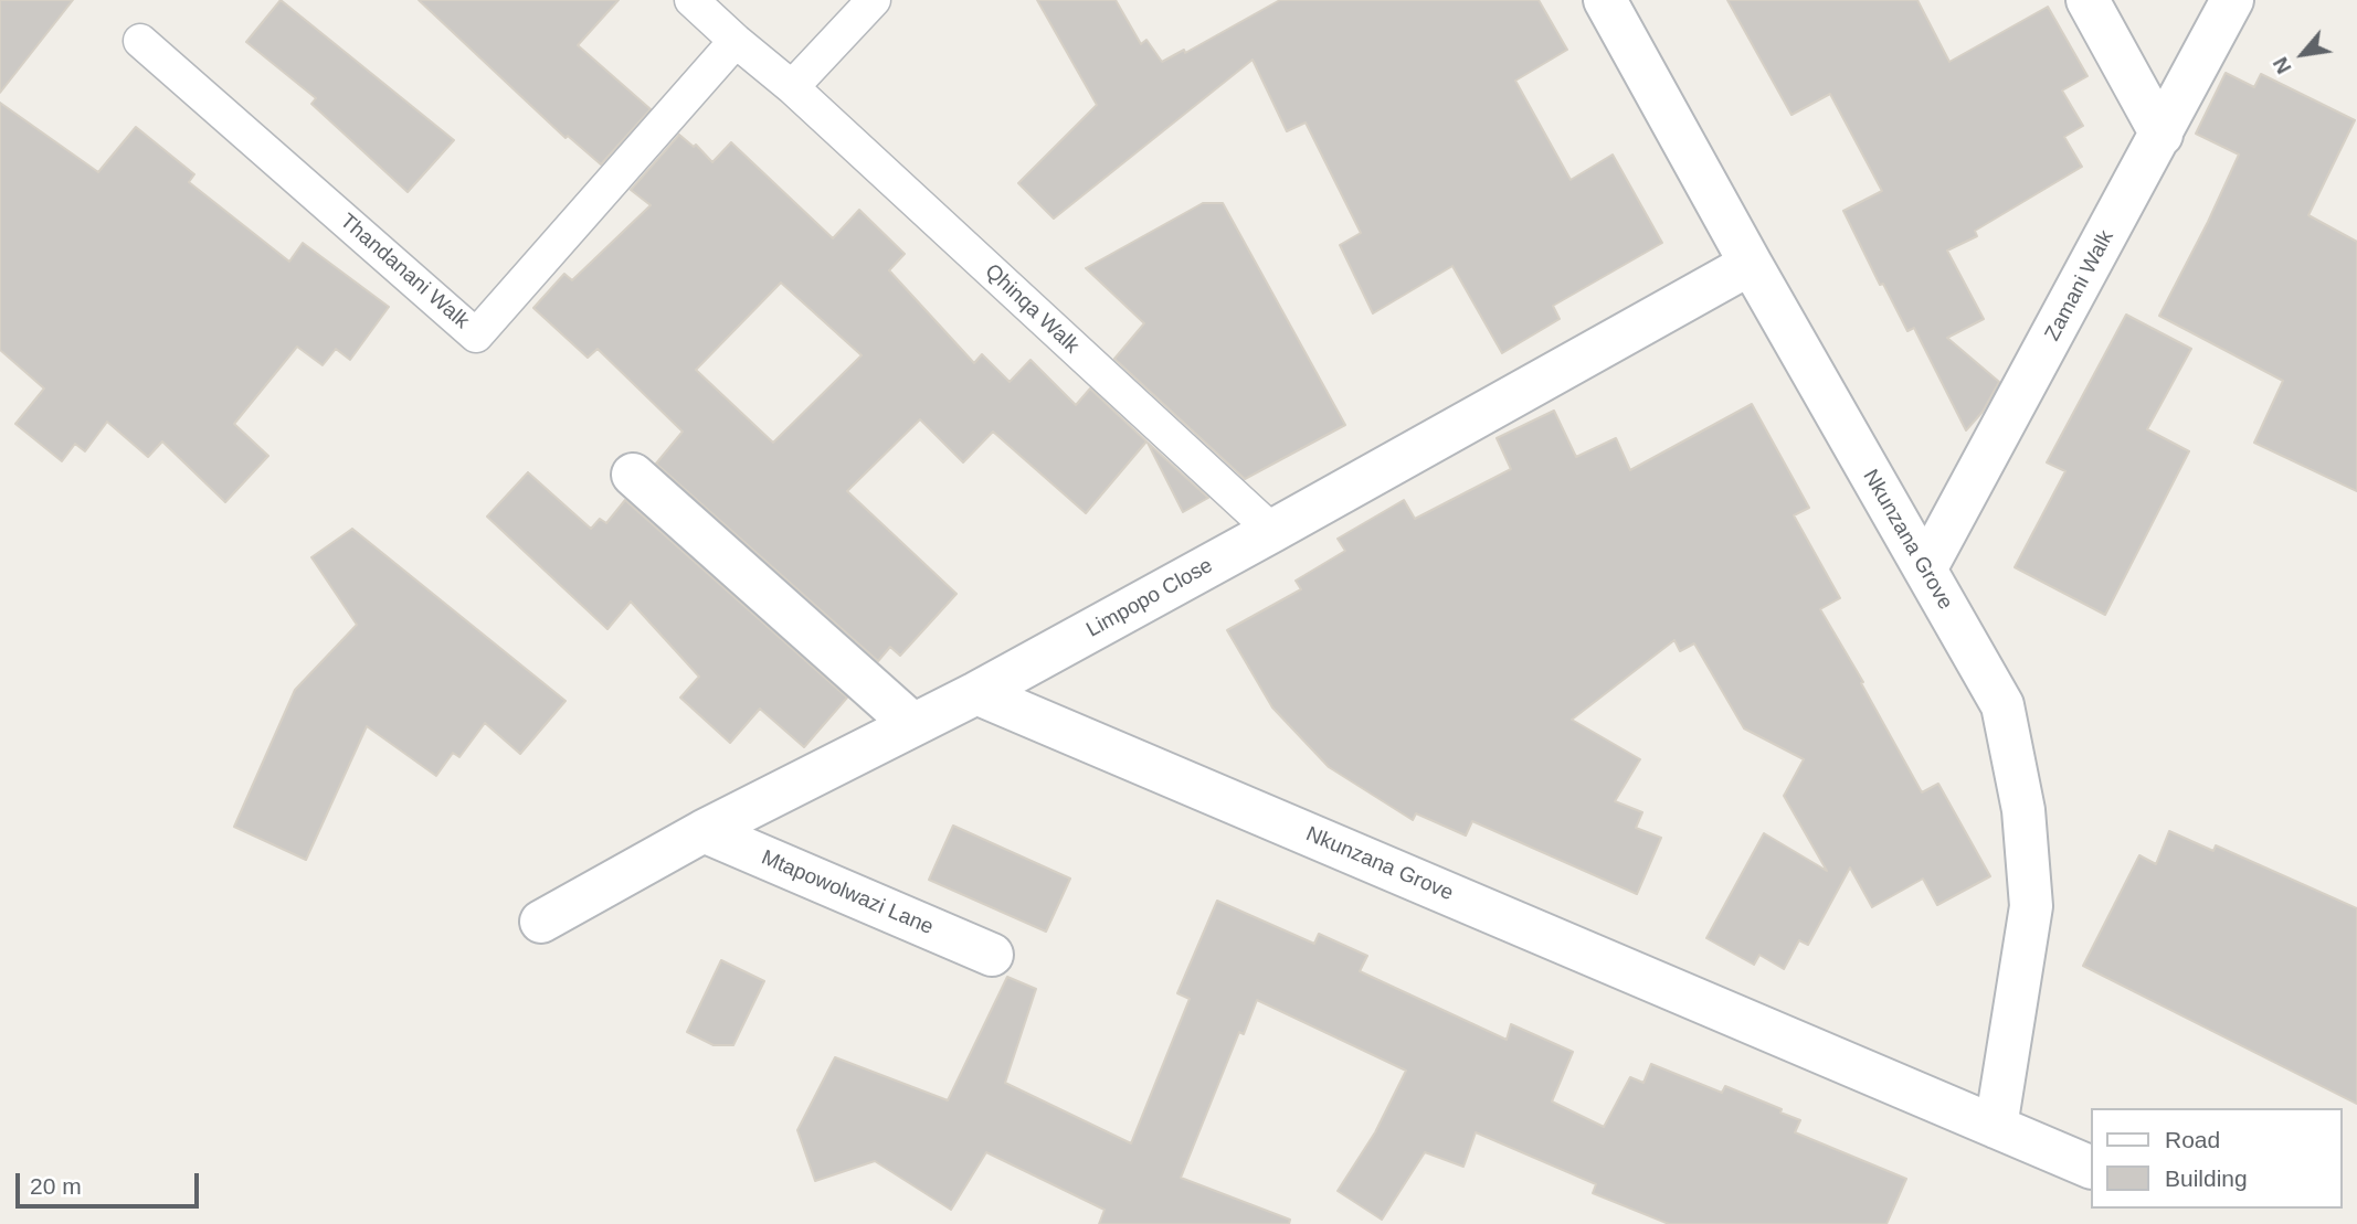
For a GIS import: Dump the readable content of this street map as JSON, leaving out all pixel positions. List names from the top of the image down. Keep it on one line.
{"streets":{"street":["Zamani Walk","Nkunzana Grove","Limpopo Close","Mtapowolwazi Lane"],"lane":["Thandanani Walk","Qhinqa Walk"]},"crossings":[["Thandanani Walk","Qhinqa Walk"],["Zamani Walk","Nkunzana Grove"],["Qhinqa Walk","Limpopo Close"],["Nkunzana Grove","Limpopo Close"],["Limpopo Close","Mtapowolwazi Lane"]],"legend":["Road","Building"],"scale_bar":"20 m","north":"bottom left"}
